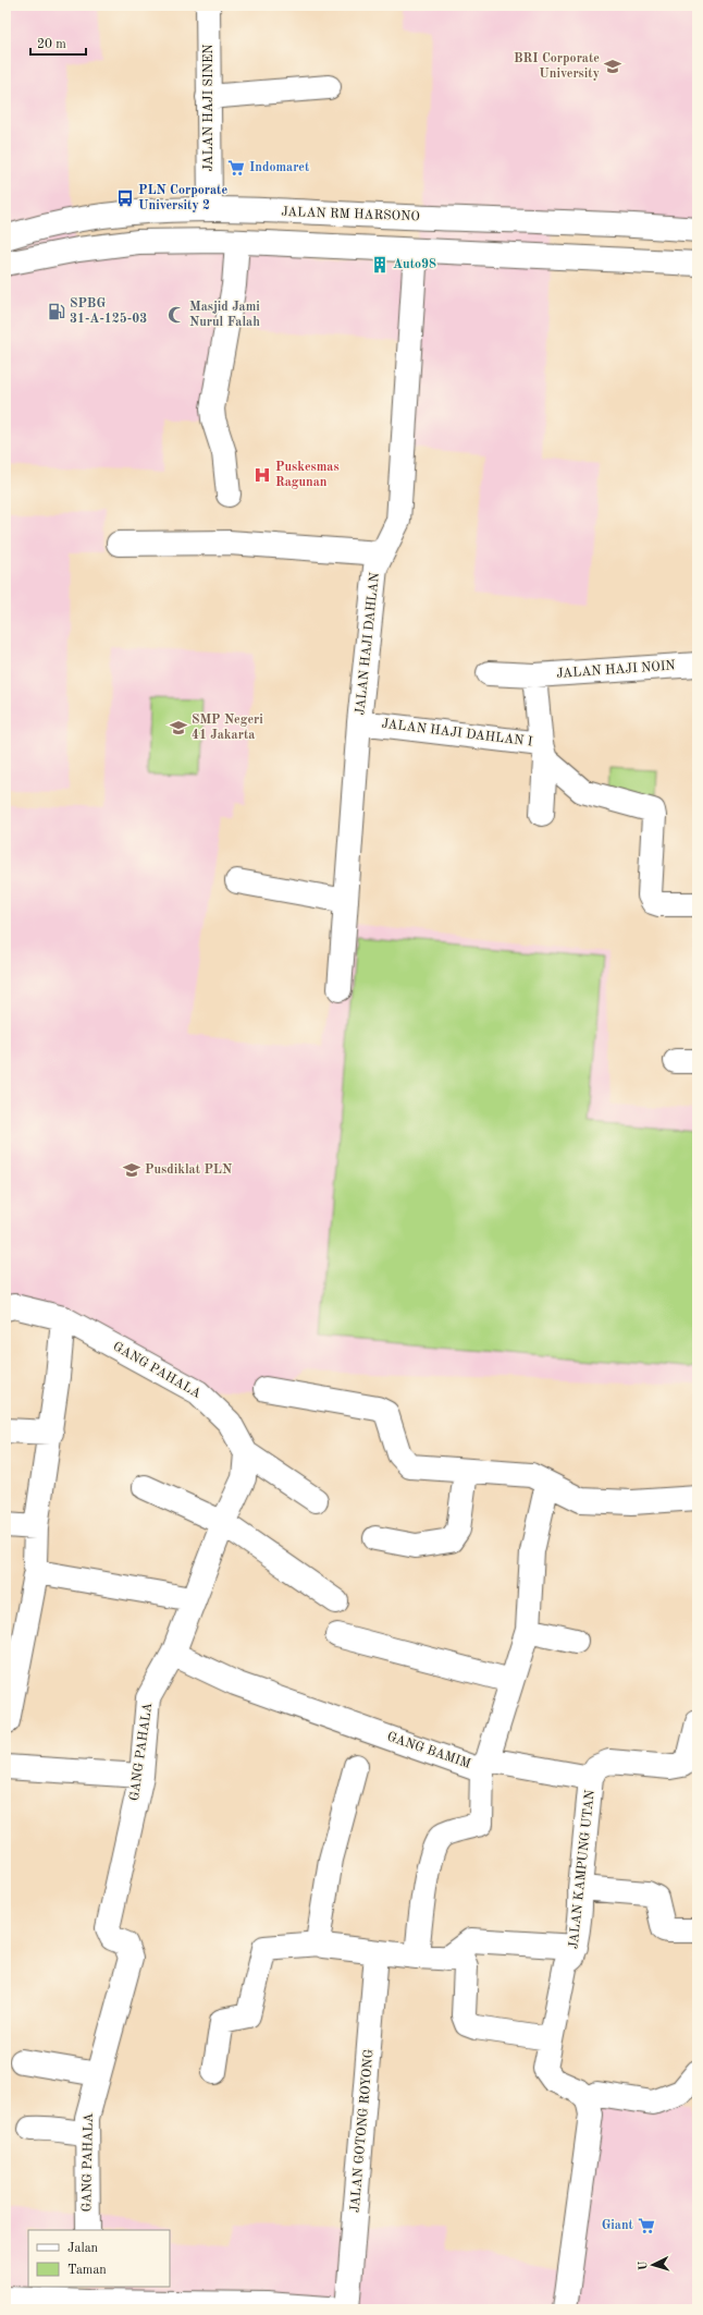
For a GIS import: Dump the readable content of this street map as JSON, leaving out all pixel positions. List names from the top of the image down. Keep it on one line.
{"streets":{"street":["JALAN HAJI SINEN","JALAN RM HARSONO","JALAN HAJI DAHLAN","JALAN HAJI NOIN","JALAN HAJI DAHLAN I","GANG PAHALA","GANG BAMIM","JALAN KAMPUNG UTAN","JALAN GOTONG ROYONG"]},"crossings":[["JALAN HAJI SINEN","JALAN RM HARSONO"],["JALAN HAJI DAHLAN","JALAN HAJI DAHLAN I"],["GANG PAHALA","GANG BAMIM"],["GANG BAMIM","JALAN KAMPUNG UTAN"]],"places":{"school or university":["BRI Corporate University","SMP Negeri 41 Jakarta","Pusdiklat PLN"],"supermarket":["Indomaret","Giant"],"bus stop":["PLN Corporate University 2"],"building":["Auto98"],"fuel station":["SPBG 31-A-125-03"],"mosque":["Masjid Jami Nurul Falah"],"hospital":["Puskesmas Ragunan"]},"legend":["Jalan","Taman"],"scale_bar":"20 m","north":"left"}
